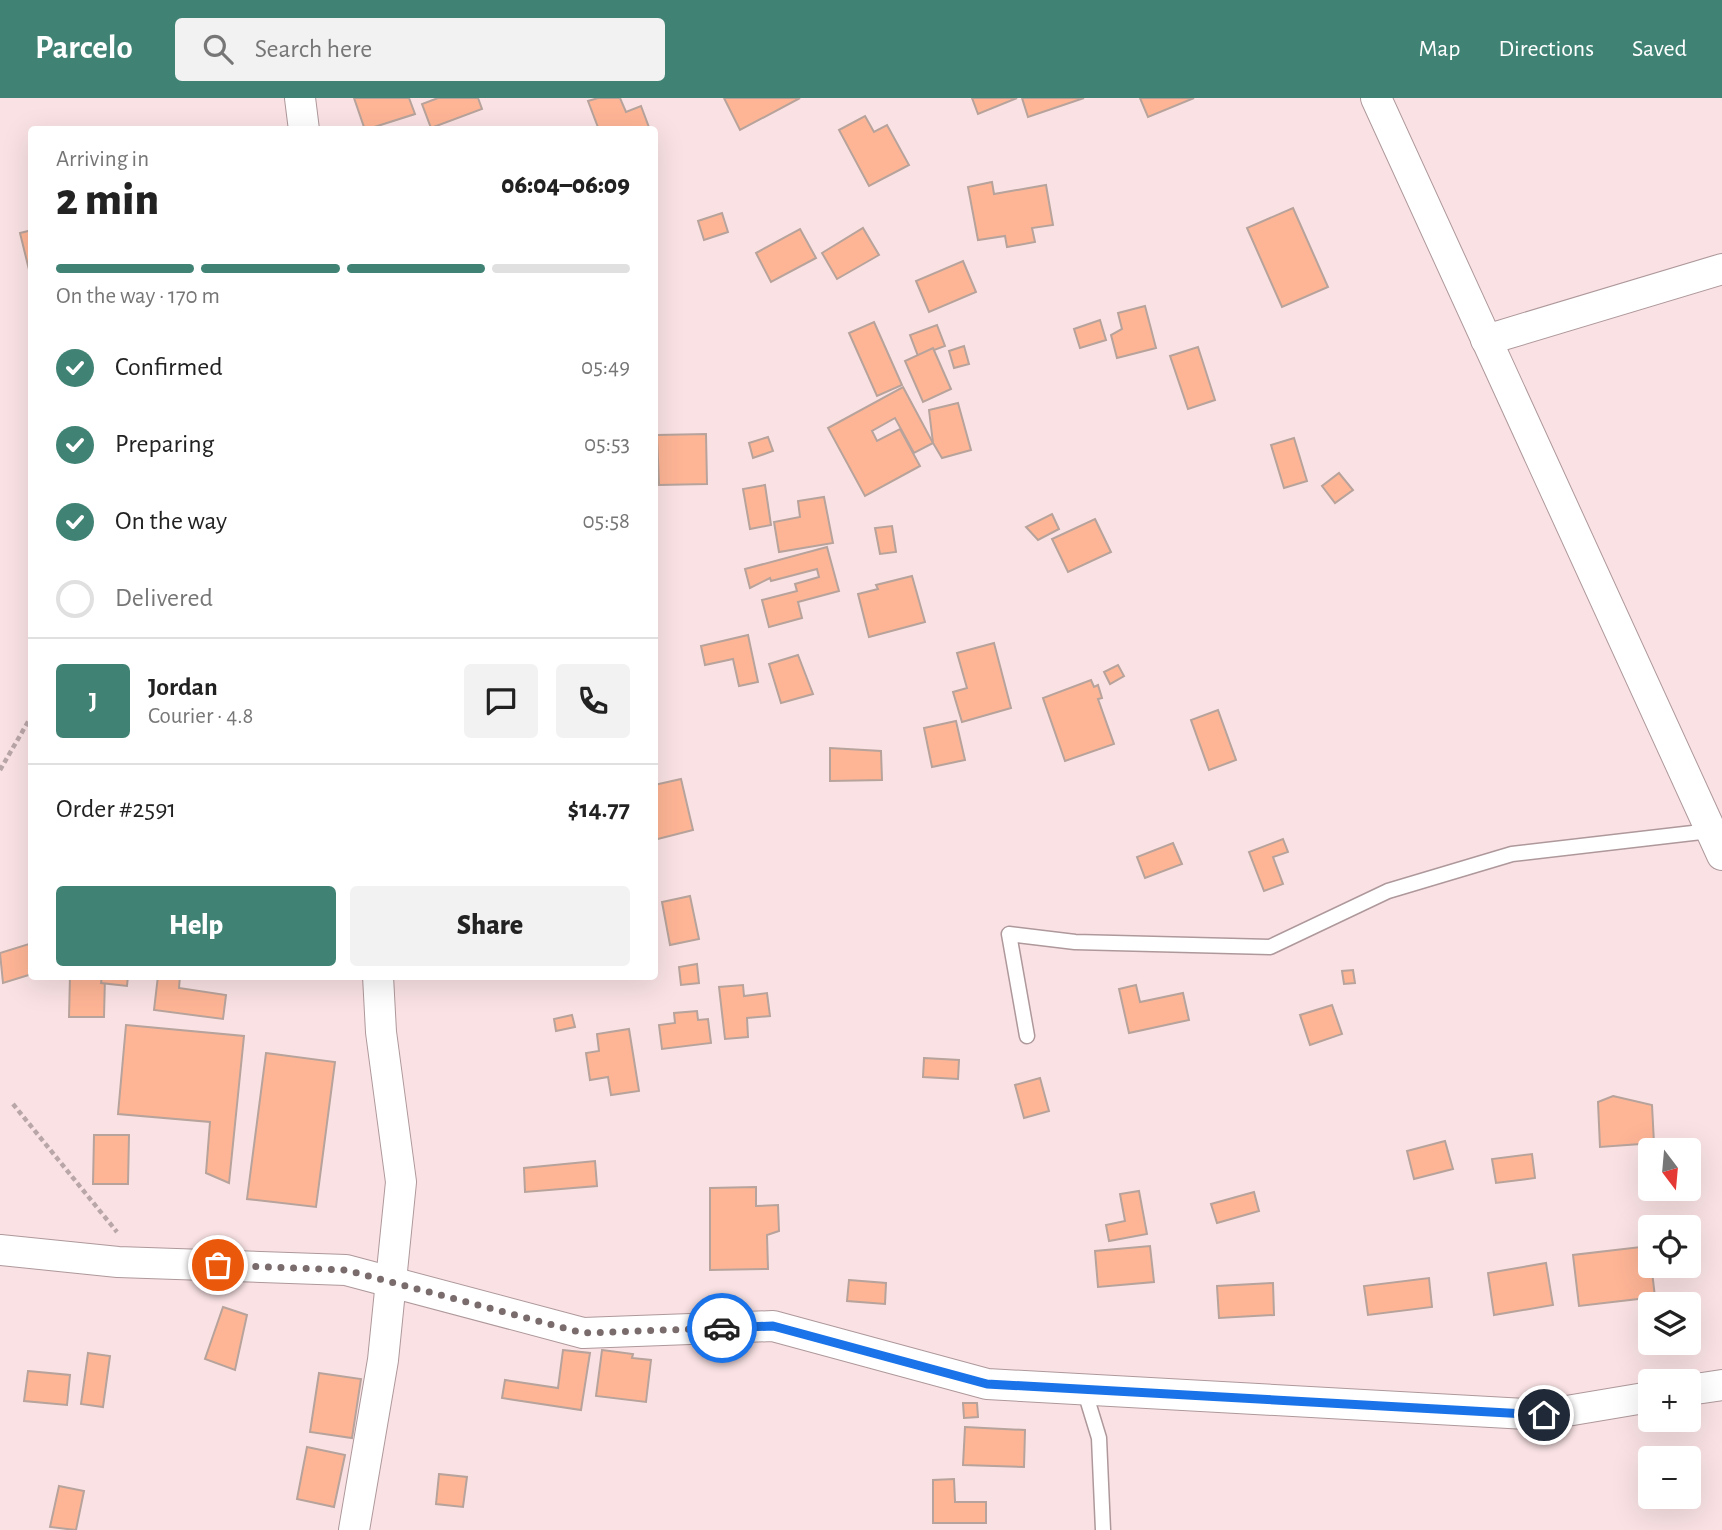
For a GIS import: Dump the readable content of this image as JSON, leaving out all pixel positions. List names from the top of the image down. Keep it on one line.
{"north":"bottom","page":{"header":"Parcelo","search":"Search here","nav":["Map","Directions","Saved"],"heading":["2 min","Arriving in","06:04–06:09"],"panel":["Jordan","Courier · 4.8","Order #2591","$14.77"],"bar":"On the way · 170 m","list":[["Confirmed","05:49"],["Preparing","05:53"],["On the way","05:58"],"Delivered"],"round":"J","buttons":["Help","Share"],"map_buttons":["+","−"]}}
